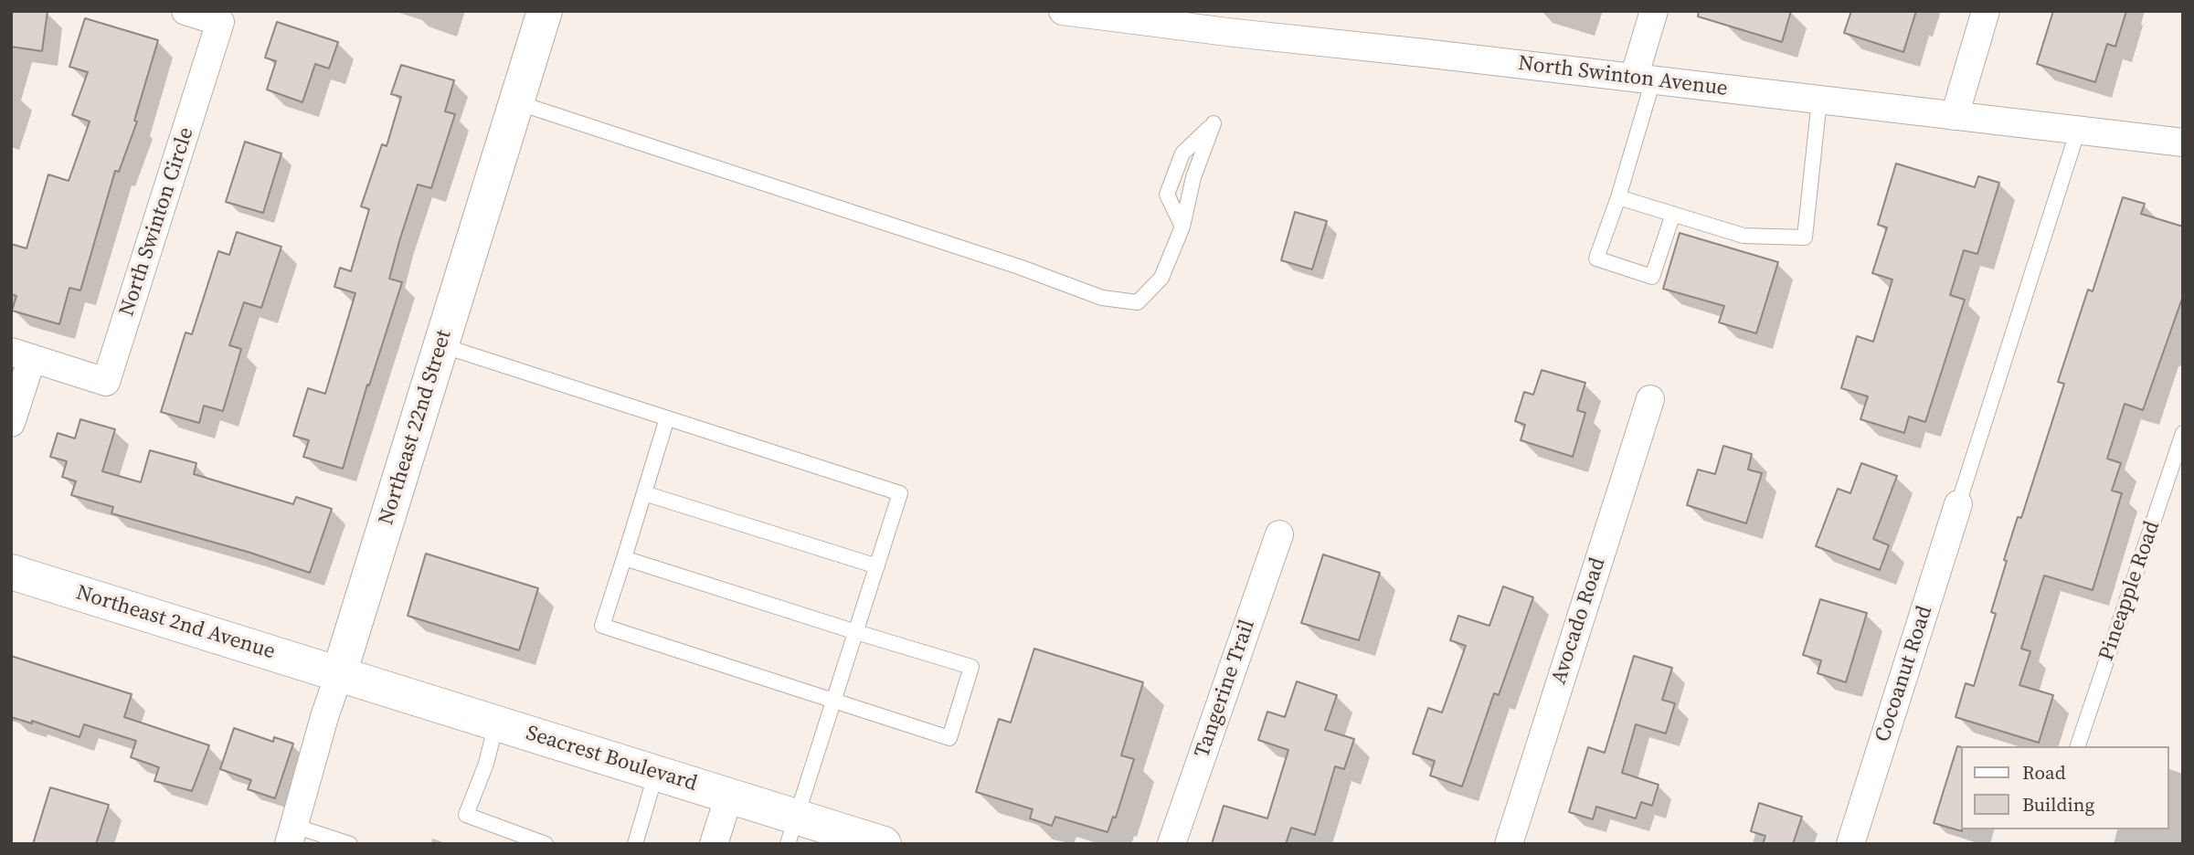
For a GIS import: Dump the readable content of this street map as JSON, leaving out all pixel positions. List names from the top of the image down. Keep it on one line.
{"streets":{"street":["North Swinton Avenue","North Swinton Circle","Northeast 22nd Street","Avocado Road","Northeast 2nd Avenue","Cocoanut Road","Tangerine Trail","Seacrest Boulevard"],"lane":["Pineapple Road"]},"crossings":[["Northeast 22nd Street","Northeast 2nd Avenue"],["Northeast 22nd Street","Seacrest Boulevard"],["Northeast 2nd Avenue","Seacrest Boulevard"]],"legend":["Road","Building"]}
